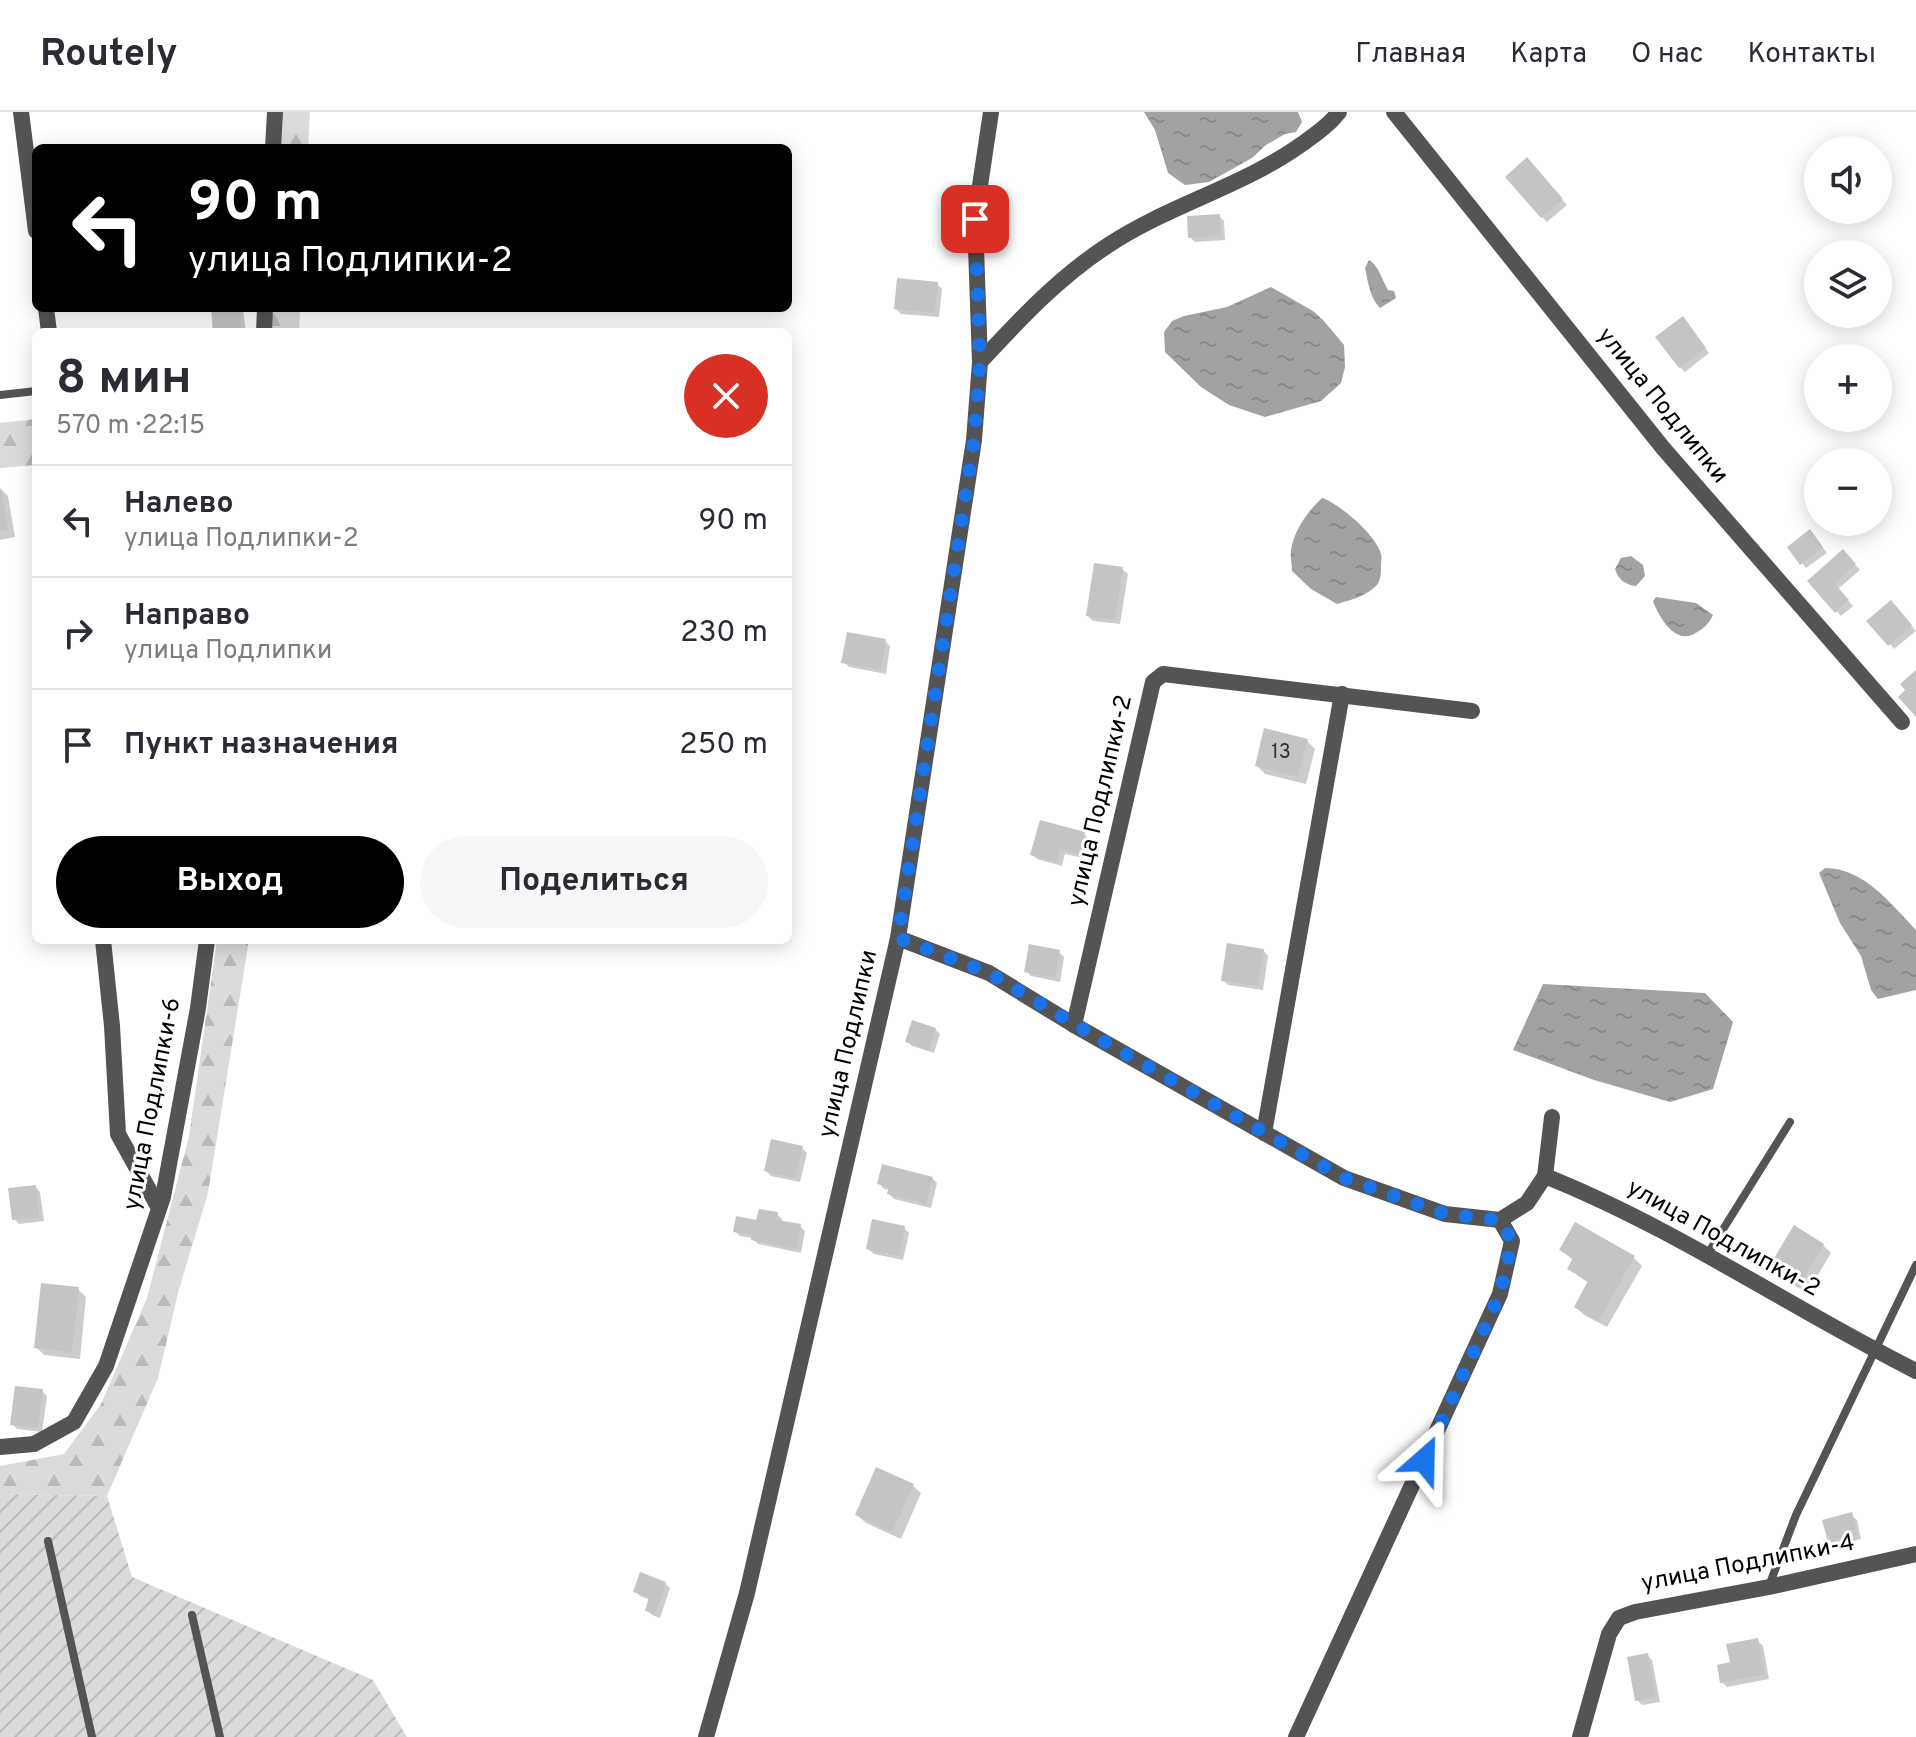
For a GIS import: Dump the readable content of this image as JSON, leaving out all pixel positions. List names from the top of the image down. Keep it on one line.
{"streets":{"street":["улица Подлипки","улица Подлипки-2","улица Подлипки-6","улица Подлипки-4"]},"house_numbers":["13"],"page":{"header":"Routely","nav":["Главная","Карта","О нас","Контакты"],"map_buttons":["+","−"],"turn":["90 m","улица Подлипки-2"],"heading":["8 мин","570 m · 22:15"],"list":[{"name":"Налево","note":"улица Подлипки-2","value":"90 m"},{"name":"Направо","note":"улица Подлипки","value":"230 m"},{"name":"Пункт назначения","value":"250 m"}],"buttons":["Выход","Поделиться"]}}
